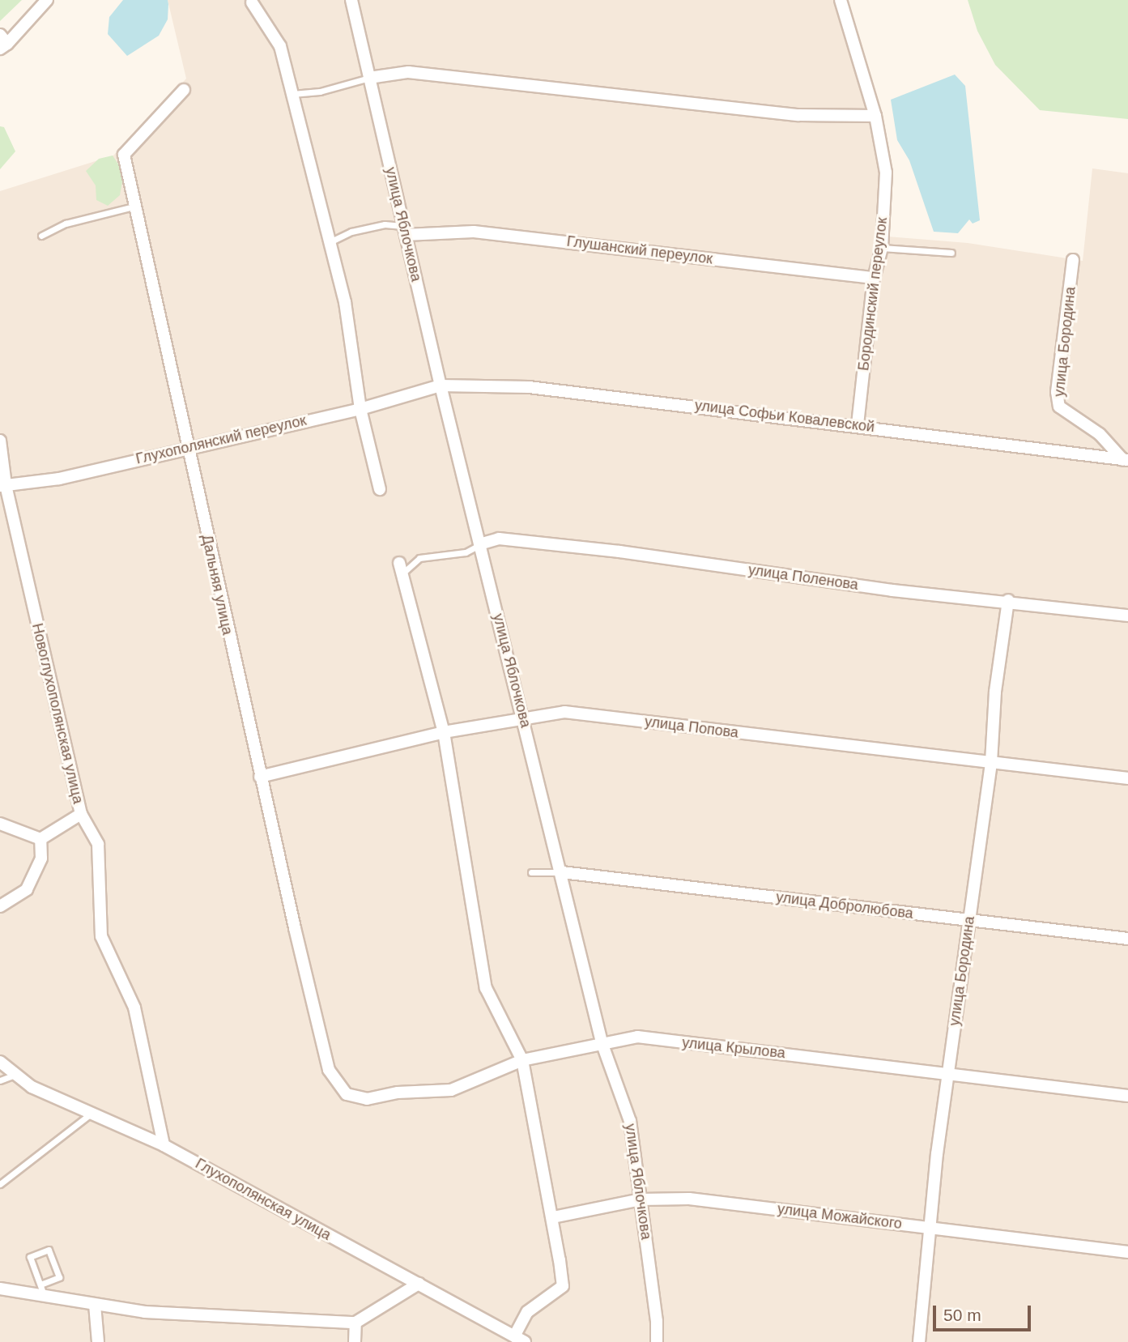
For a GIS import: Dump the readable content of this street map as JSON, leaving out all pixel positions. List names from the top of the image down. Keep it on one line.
{"streets":{"street":["улица Яблочкова","Глушанский переулок","Бородинский переулок","улица Бородина","улица Софьи Ковалевской","Глухополянский переулок","улица Поленова","Дальняя улица","Новоглухополянская улица","улица Попова","улица Добролюбова","улица Крылова","Глухополянская улица","улица Можайского"]},"crossings":[["улица Яблочкова","Глушанский переулок"],["улица Яблочкова","улица Софьи Ковалевской"],["улица Яблочкова","Глухополянский переулок"],["улица Яблочкова","улица Поленова"],["улица Яблочкова","улица Попова"],["улица Яблочкова","улица Добролюбова"],["улица Яблочкова","улица Крылова"],["улица Яблочкова","улица Можайского"],["Глушанский переулок","Бородинский переулок"],["Бородинский переулок","улица Софьи Ковалевской"],["улица Бородина","улица Софьи Ковалевской"],["улица Бородина","улица Поленова"],["улица Бородина","улица Попова"],["улица Бородина","улица Добролюбова"],["улица Бородина","улица Крылова"],["улица Бородина","улица Можайского"],["улица Софьи Ковалевской","Глухополянский переулок"],["Глухополянский переулок","Дальняя улица"],["Глухополянский переулок","Новоглухополянская улица"],["Дальняя улица","улица Попова"],["Дальняя улица","улица Крылова"],["Новоглухополянская улица","Глухополянская улица"]],"scale_bar":"50 m"}
